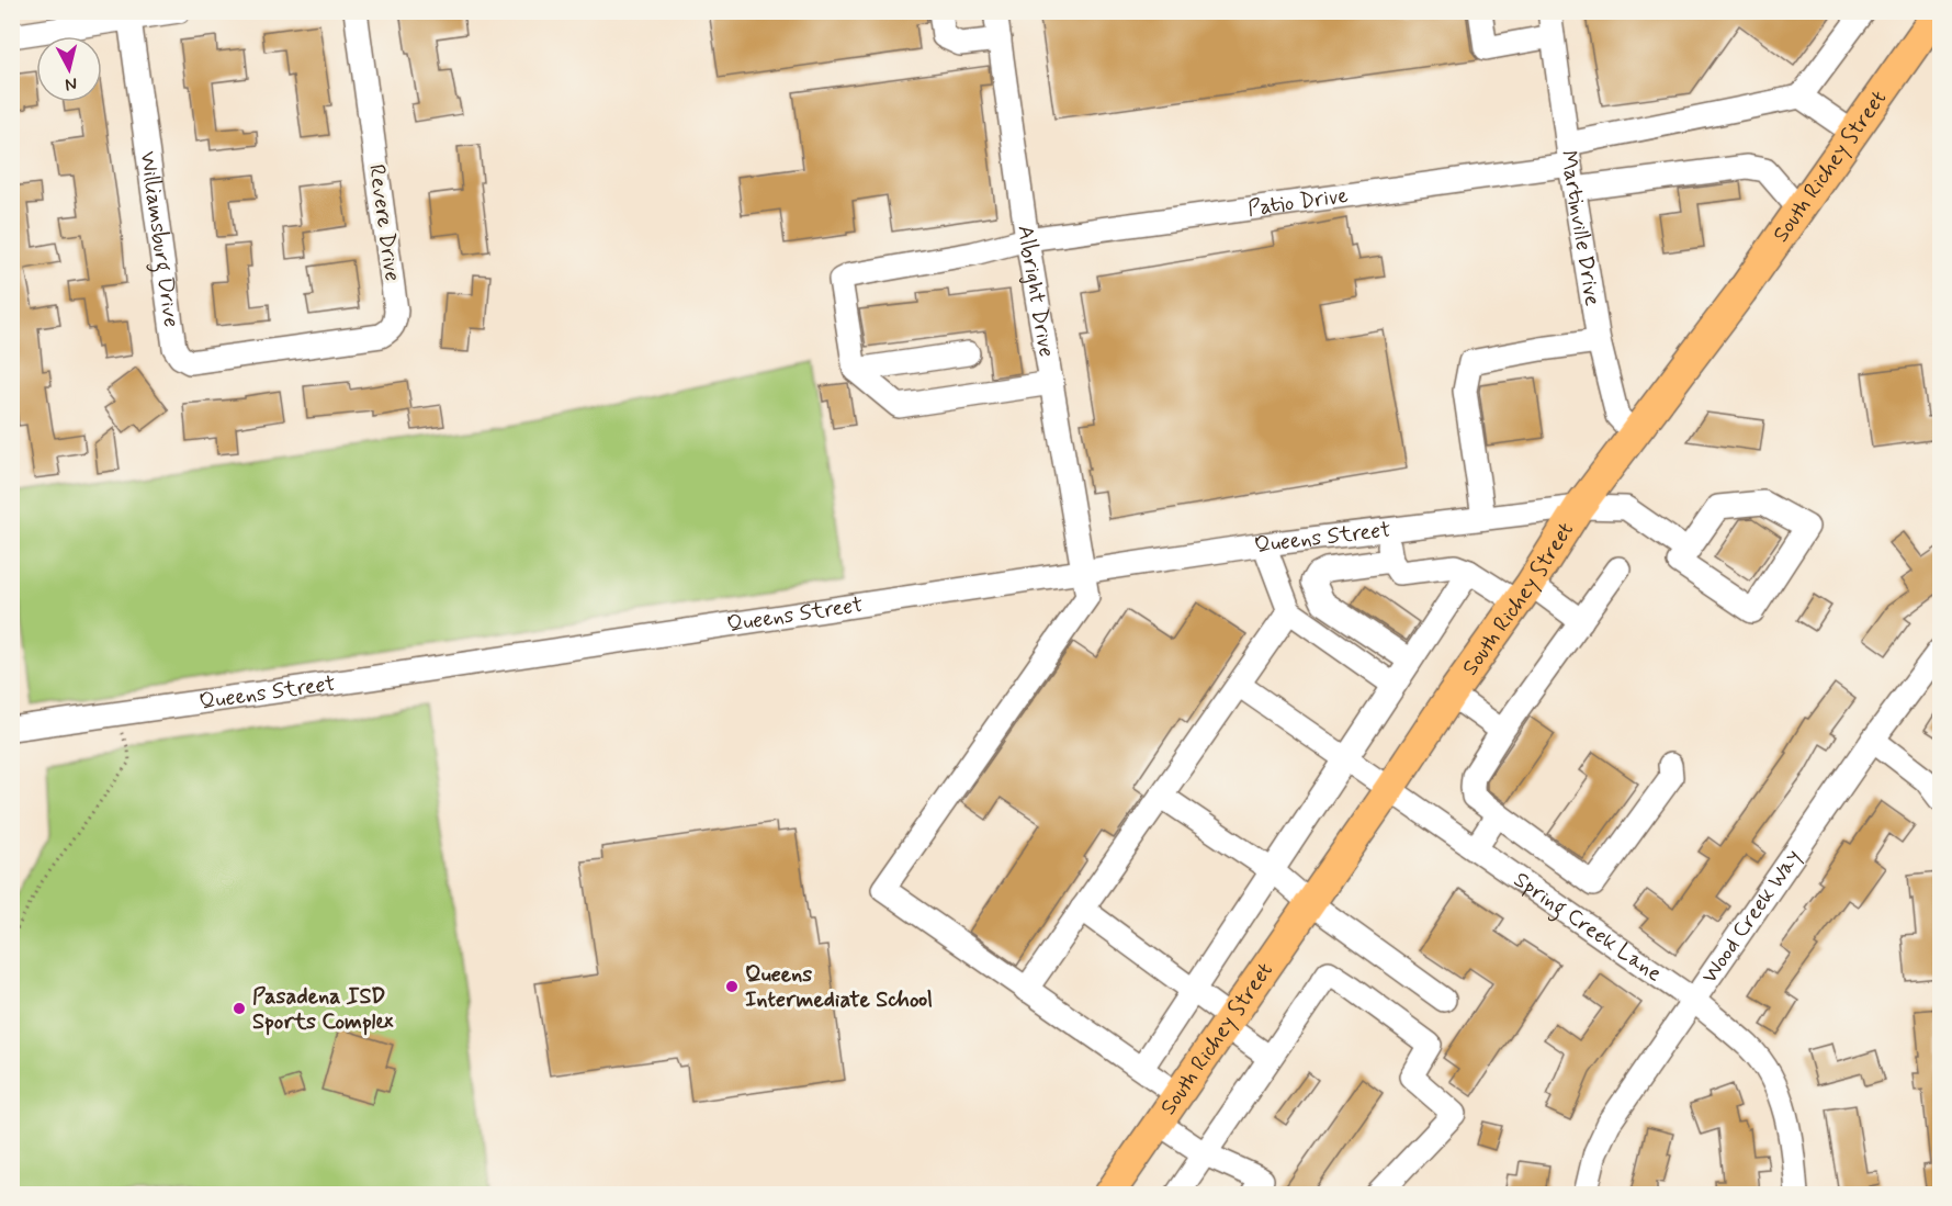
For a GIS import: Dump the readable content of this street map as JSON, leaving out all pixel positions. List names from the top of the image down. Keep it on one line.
{"streets":{"main road":["South Richey Street"],"street":["Patio Drive","Revere Drive","Martinville Drive","Williamsburg Drive","Albright Drive","Queens Street","Wood Creek Way","Spring Creek Lane"]},"crossings":[["South Richey Street","Martinville Drive"],["South Richey Street","Queens Street"],["South Richey Street","Spring Creek Lane"],["Patio Drive","Martinville Drive"],["Patio Drive","Albright Drive"],["Revere Drive","Williamsburg Drive"],["Albright Drive","Queens Street"],["Wood Creek Way","Spring Creek Lane"]],"places":["Queens Intermediate School","Pasadena ISD Sports Complex"],"north":"bottom"}
